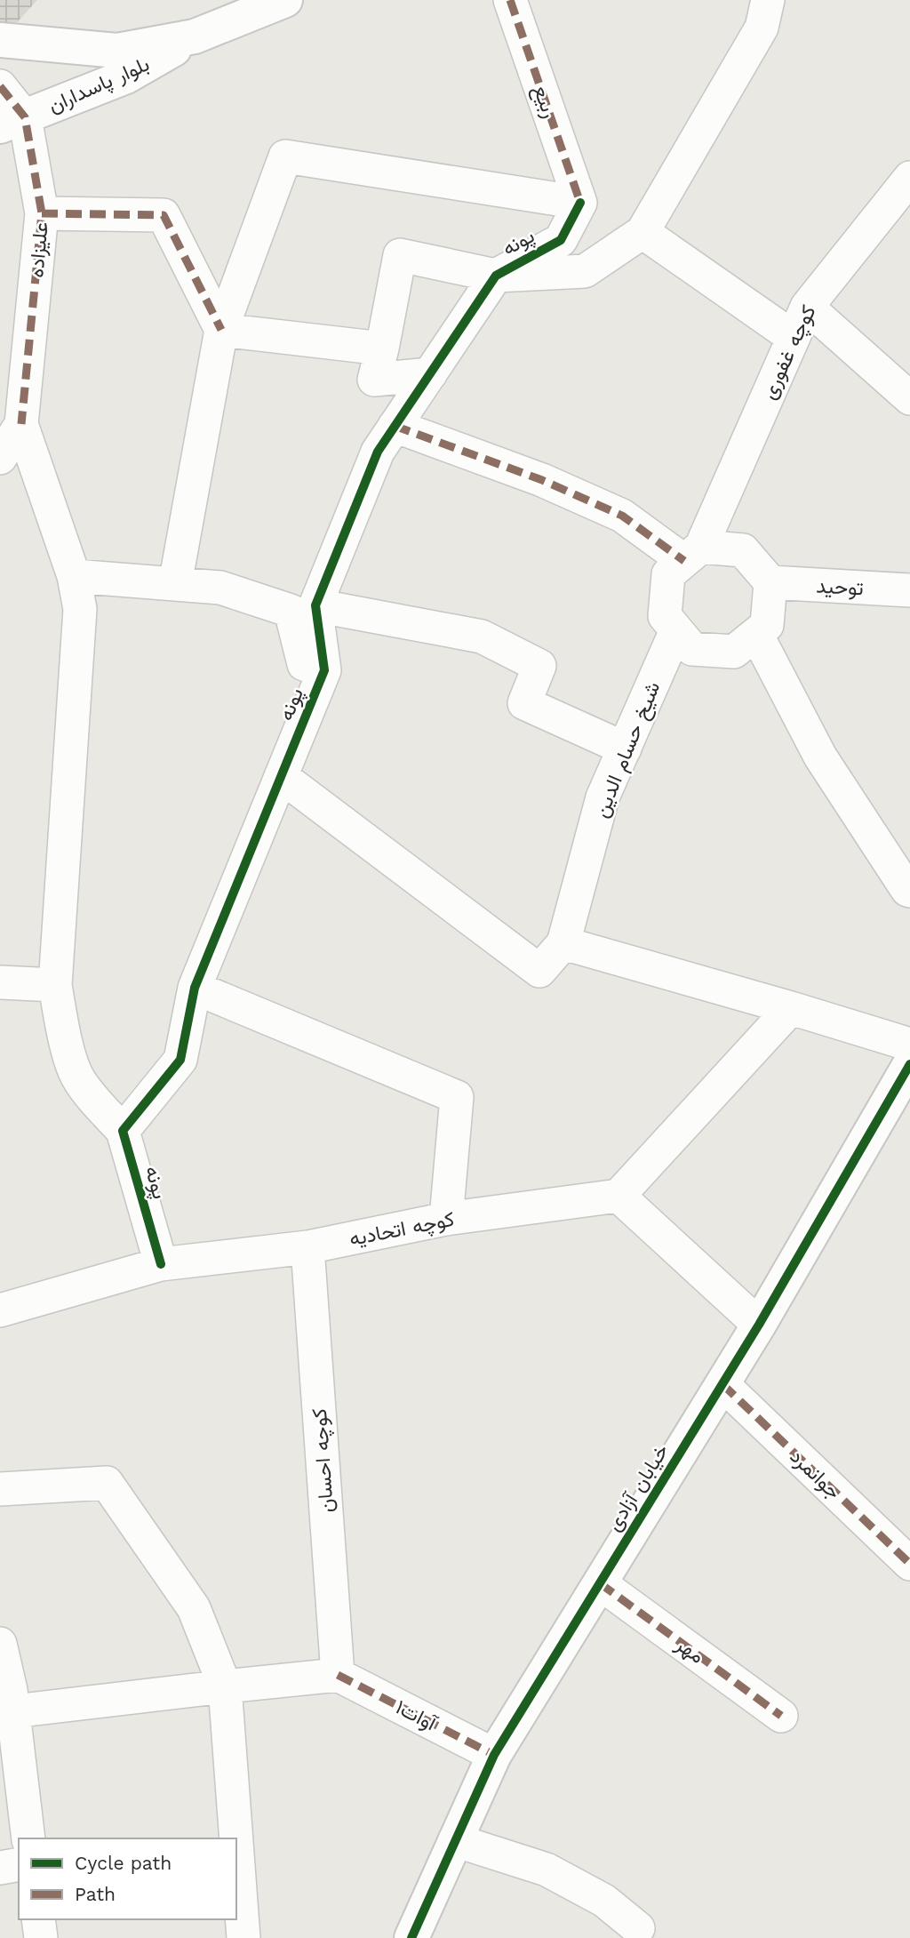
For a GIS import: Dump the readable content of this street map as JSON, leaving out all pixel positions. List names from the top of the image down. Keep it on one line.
{"streets":{"street":["بلوار پاسداران","ربیع","پونه","علیزاده","کوچه غفوری","توحید","شیخ حسام الدین","کوچه اتحادیه","کوچه احسان","جوانمرد","خیابان آزادی","مهر","آوات۱"]},"crossings":[["بلوار پاسداران","علیزاده"],["ربیع","پونه"],["پونه","کوچه اتحادیه"],["کوچه غفوری","توحید"],["کوچه غفوری","شیخ حسام الدین"],["توحید","شیخ حسام الدین"],["کوچه اتحادیه","کوچه احسان"],["کوچه احسان","آوات۱"],["جوانمرد","خیابان آزادی"],["خیابان آزادی","مهر"],["خیابان آزادی","آوات۱"]],"legend":["Cycle path","Path"]}
